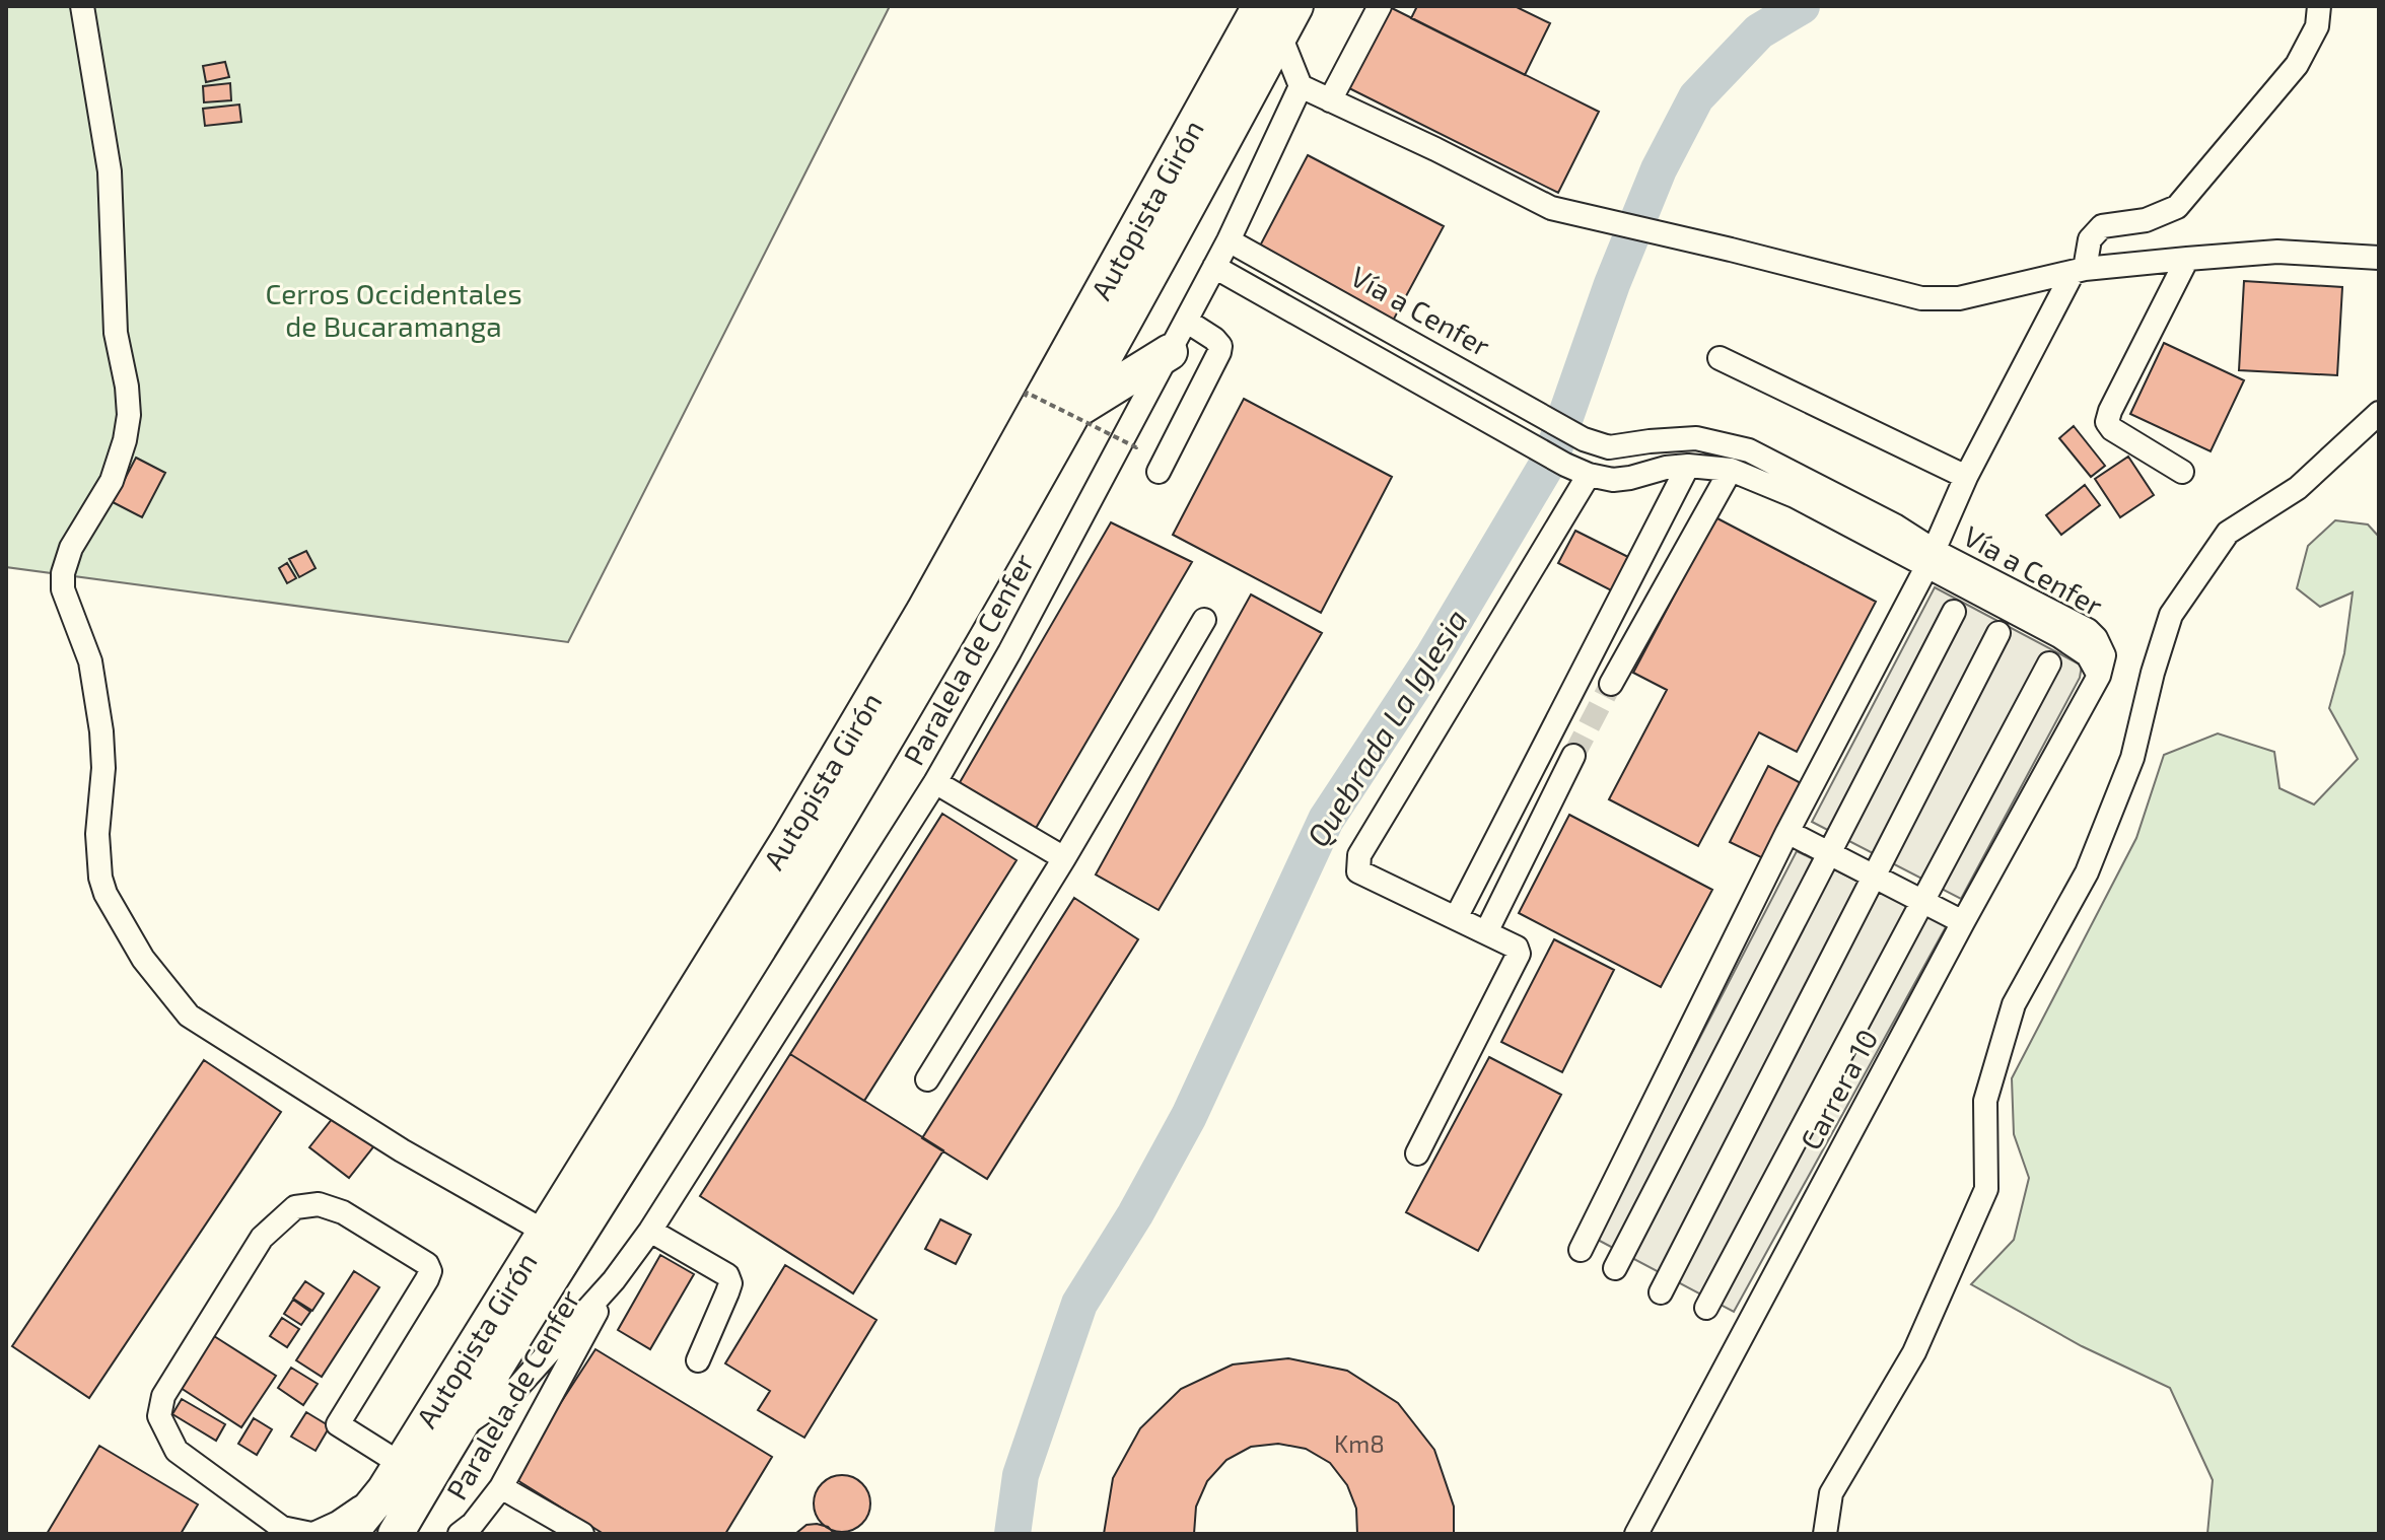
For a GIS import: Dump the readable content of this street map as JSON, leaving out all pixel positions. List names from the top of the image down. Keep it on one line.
{"streets":{"highway":["Autopista Girón"],"street":["Vía a Cenfer","Paralela de Cenfer","Carrera 10"]},"crossings":[["Autopista Girón","Paralela de Cenfer"],["Vía a Cenfer","Paralela de Cenfer"],["Vía a Cenfer","Carrera 10"]],"water":["Quebrada La Iglesia"],"parks":["Cerros Occidentales de Bucaramanga"],"house_numbers":["Km8"]}
